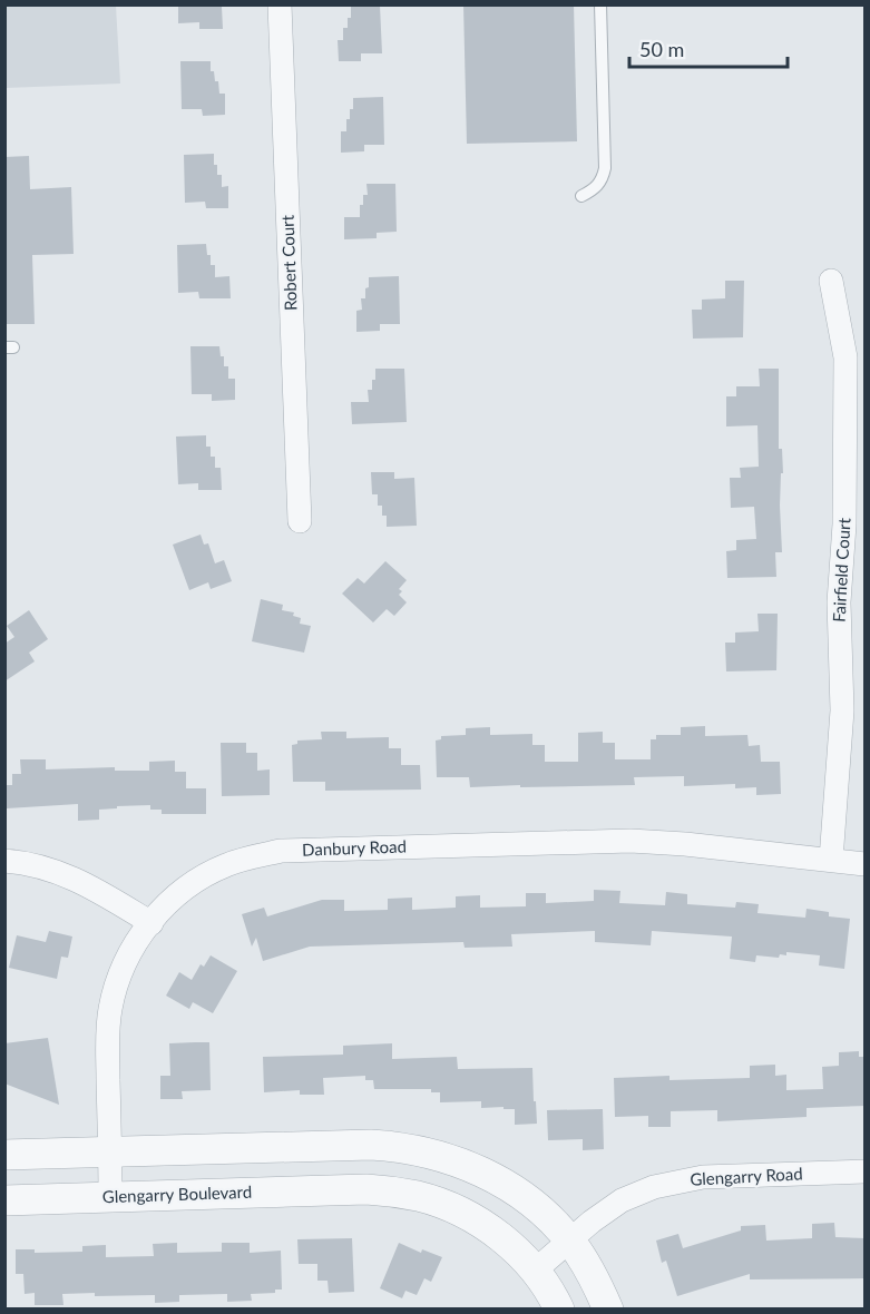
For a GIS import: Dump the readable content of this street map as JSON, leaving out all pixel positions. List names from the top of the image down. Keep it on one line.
{"streets":{"street":["Robert Court","Fairfield Court","Danbury Road","Glengarry Road","Glengarry Boulevard"]},"crossings":[["Fairfield Court","Danbury Road"],["Danbury Road","Glengarry Boulevard"],["Glengarry Road","Glengarry Boulevard"]],"scale_bar":"50 m"}
